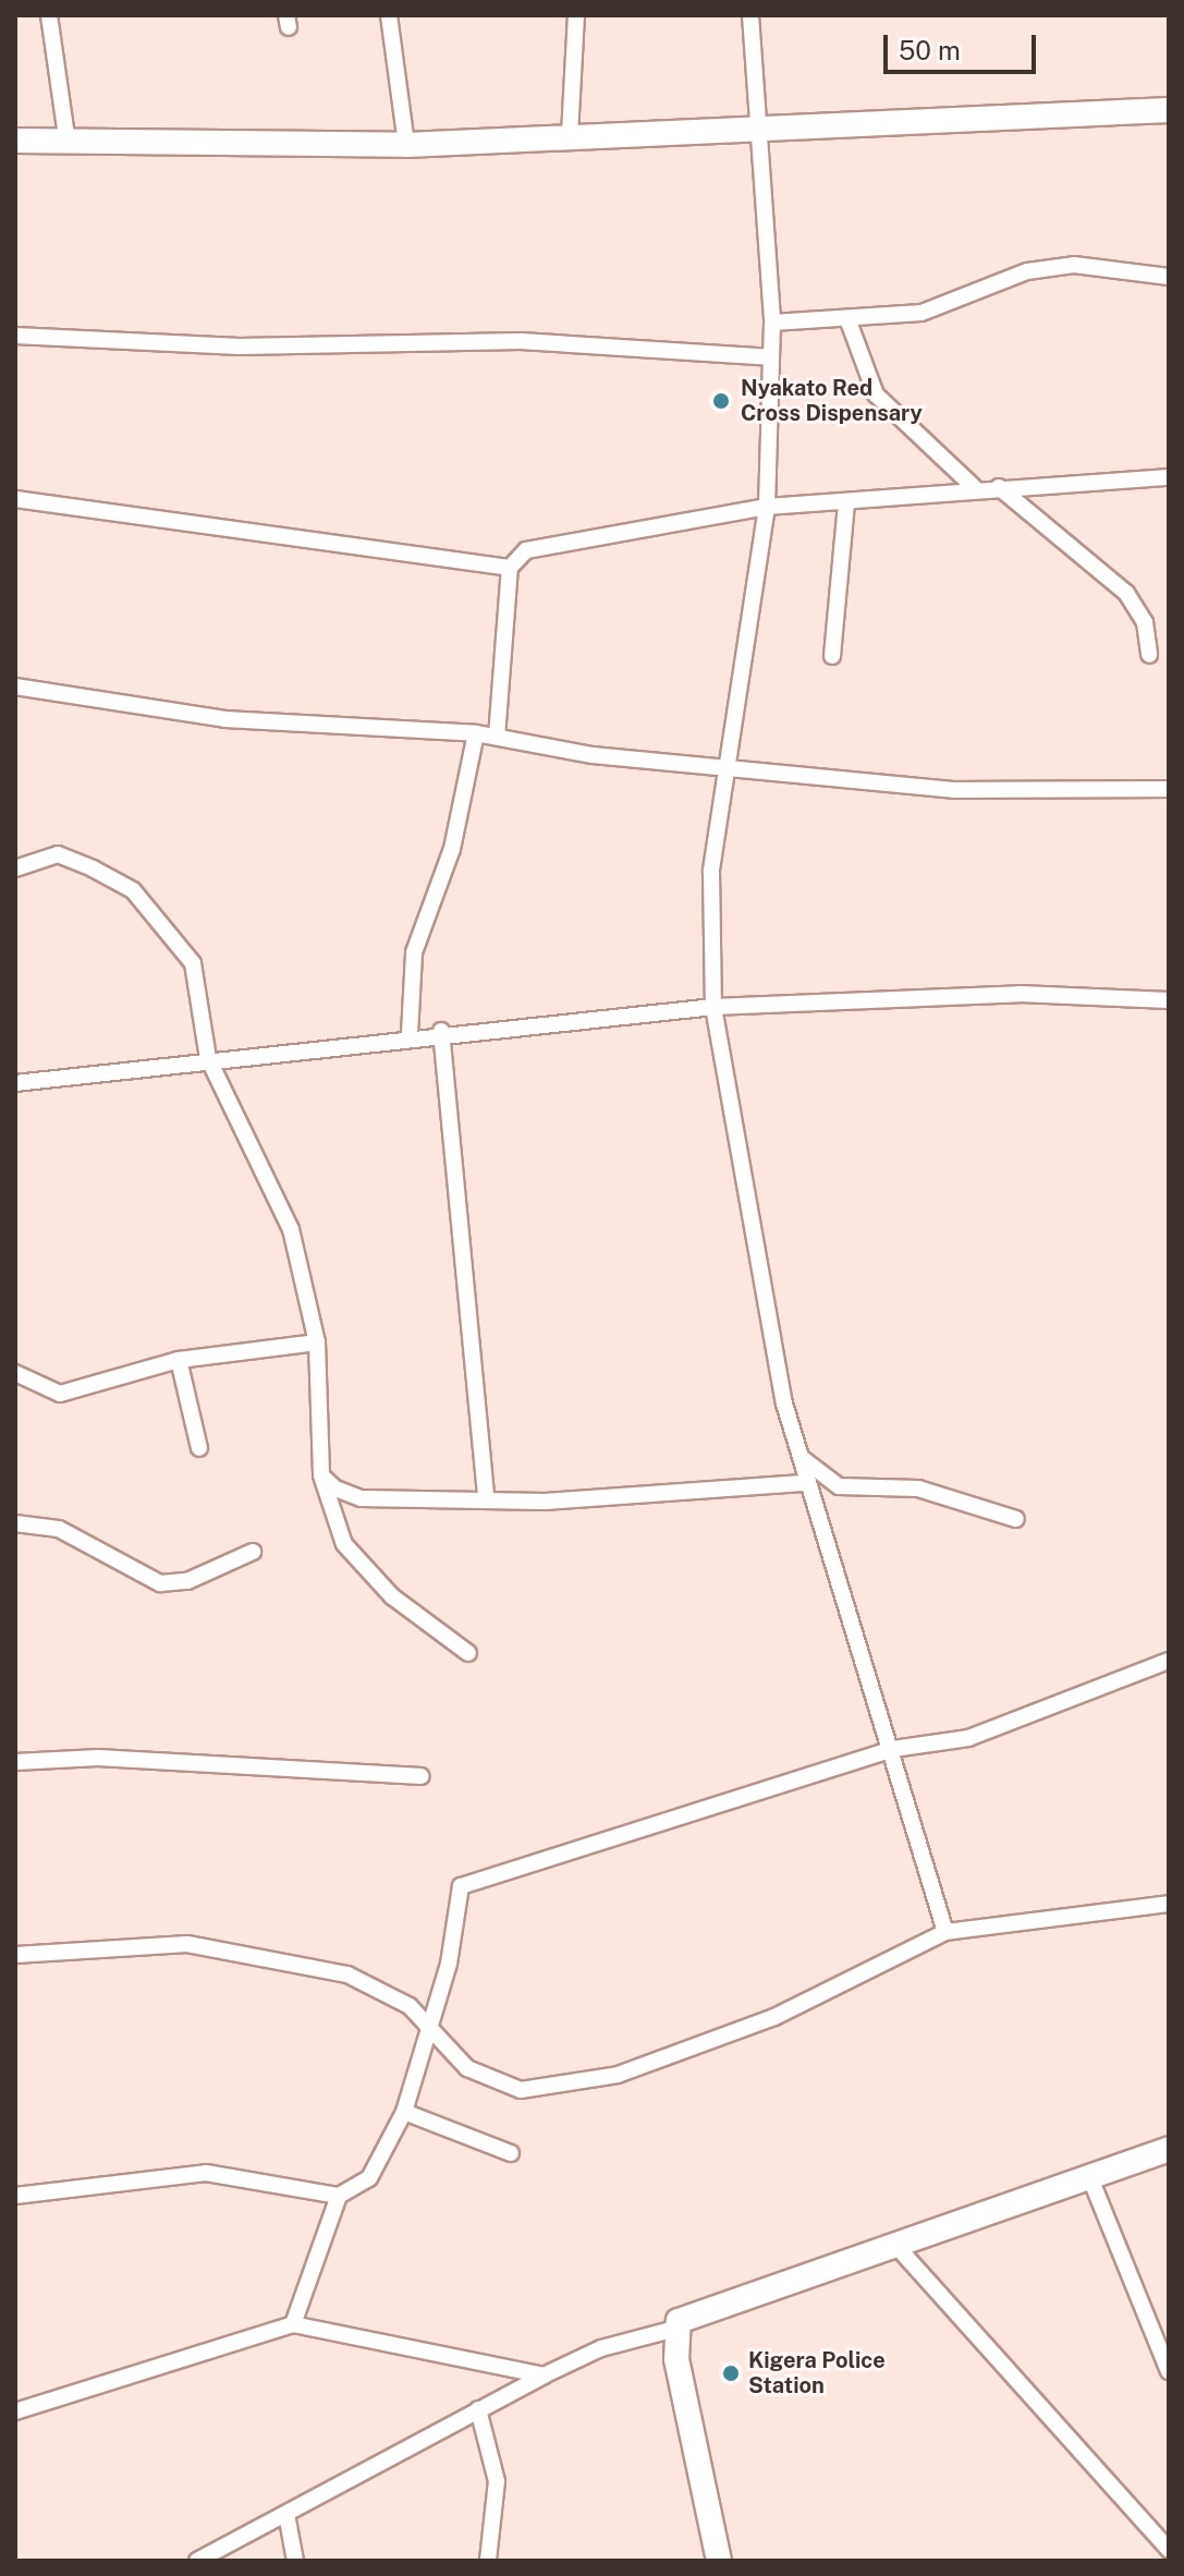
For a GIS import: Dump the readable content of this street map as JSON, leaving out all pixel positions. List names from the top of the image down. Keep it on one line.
{"places":["Nyakato Red Cross Dispensary","Kigera Police Station"],"scale_bar":"50 m"}
